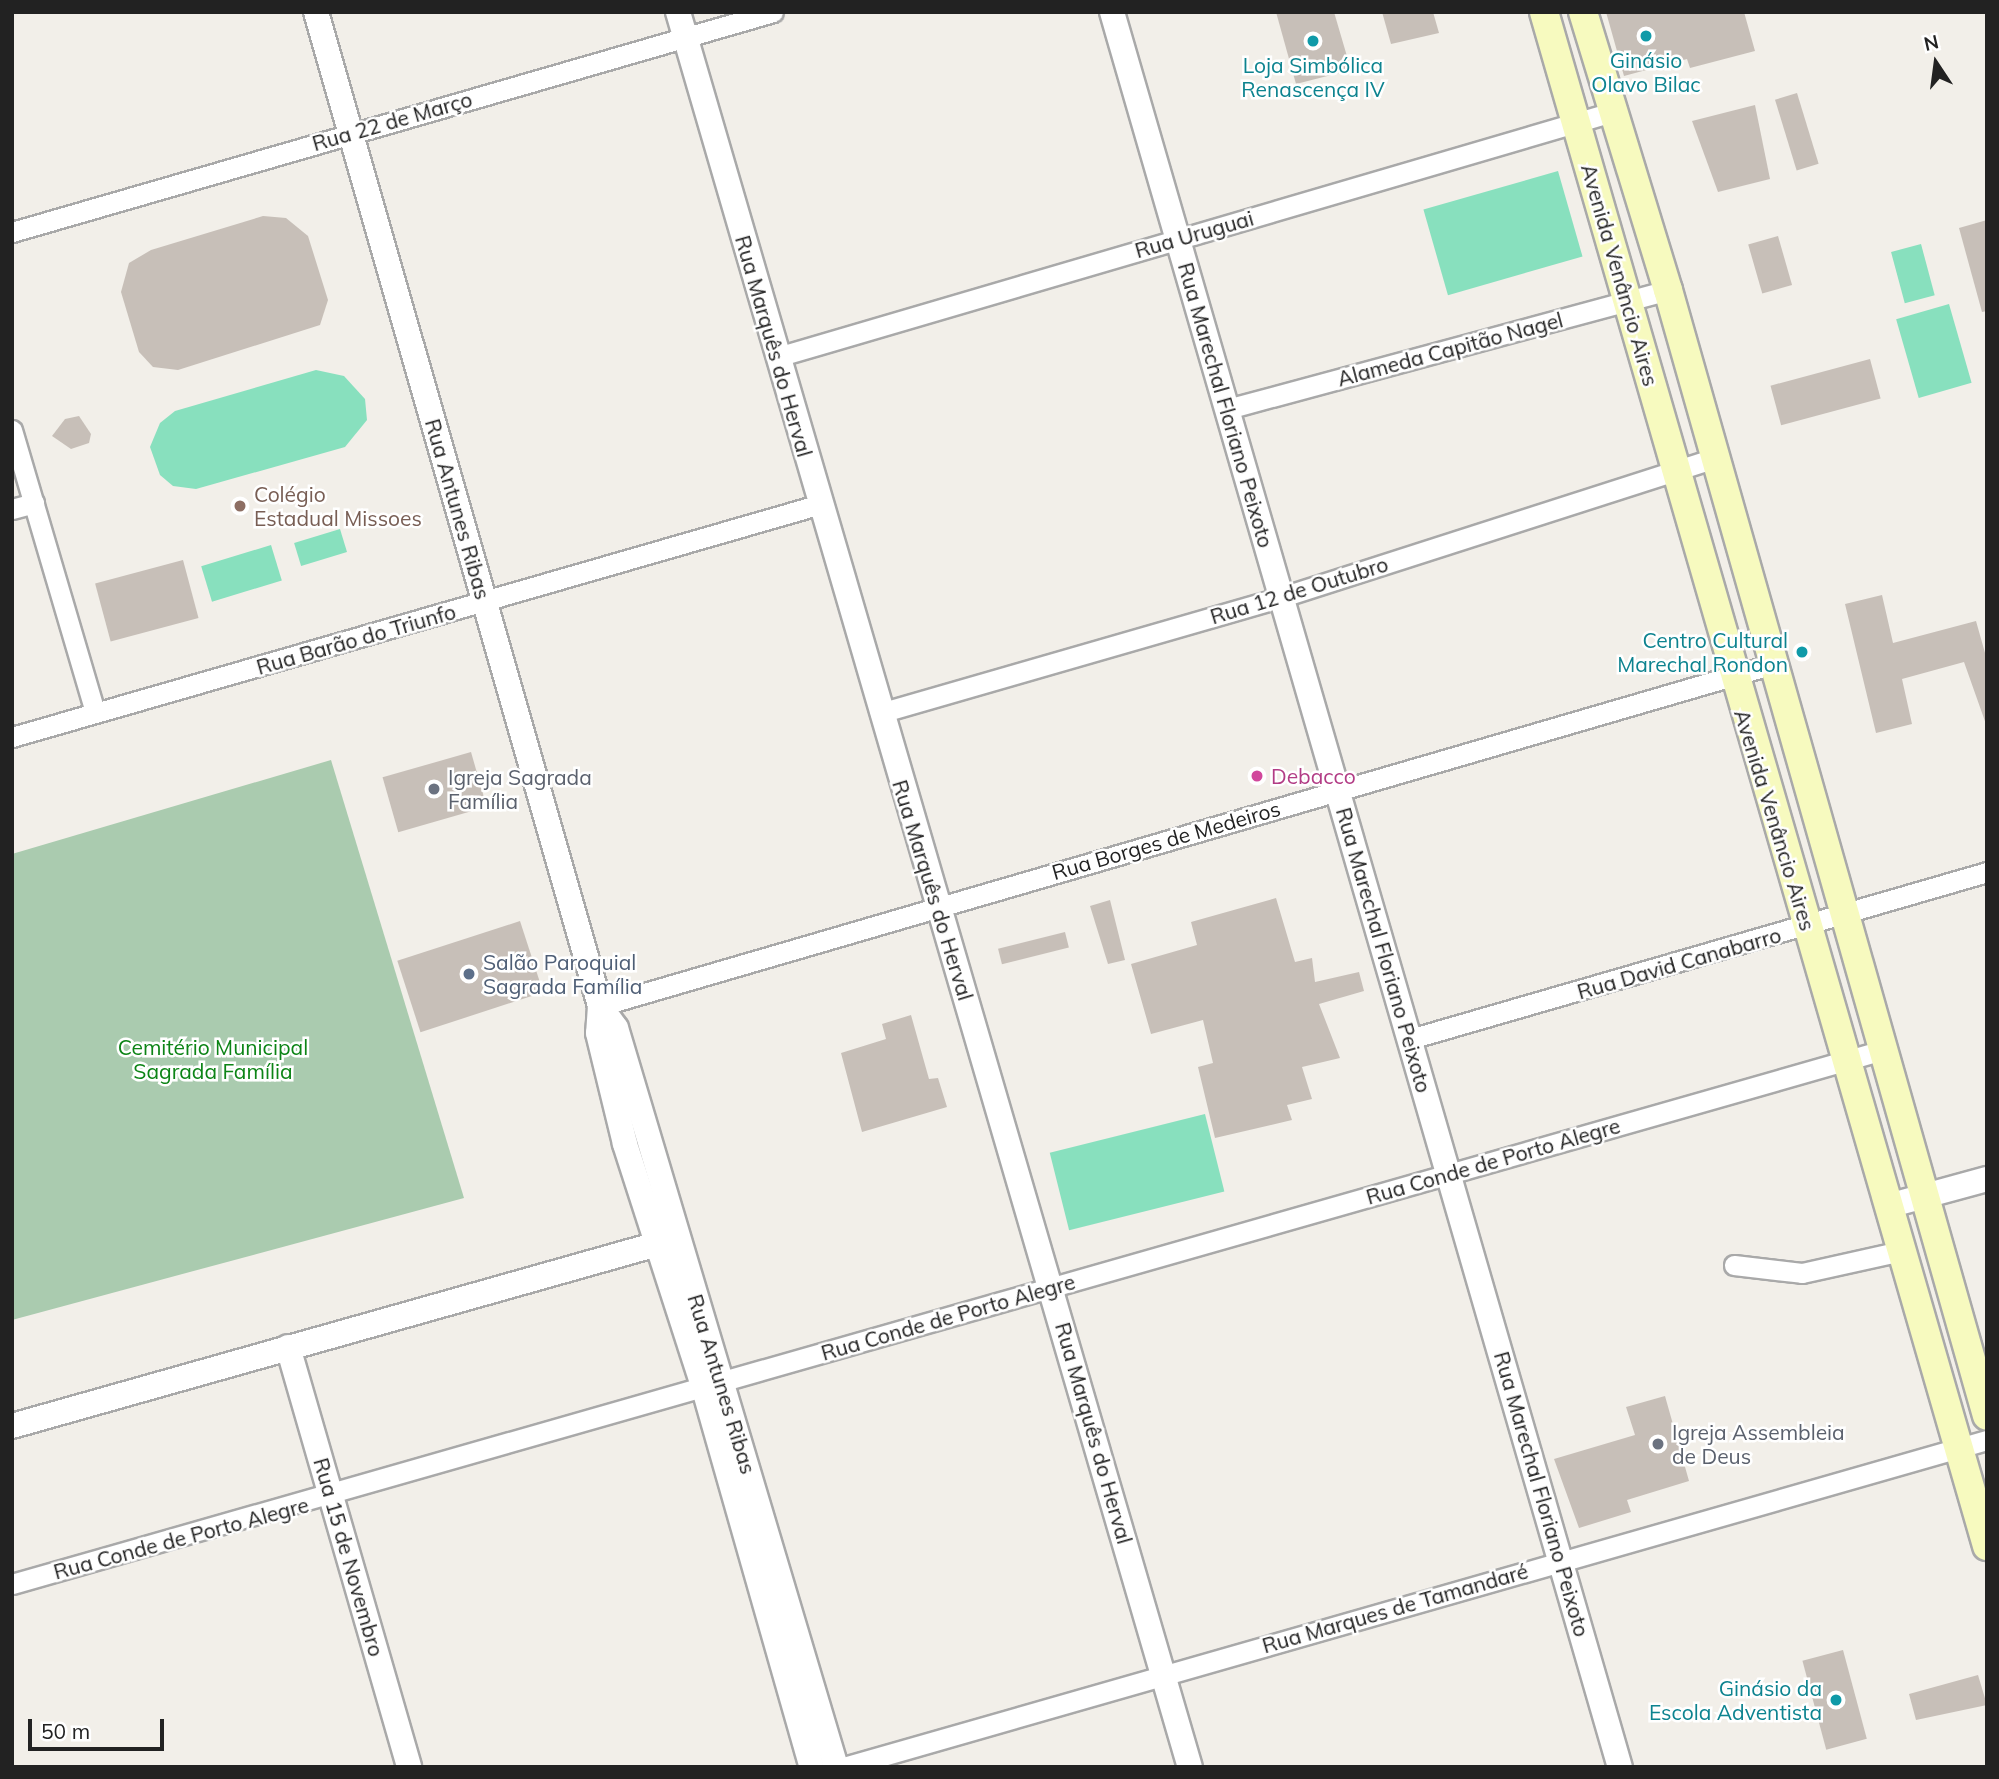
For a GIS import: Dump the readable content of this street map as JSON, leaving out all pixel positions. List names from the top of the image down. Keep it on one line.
{"streets":{"main road":["Avenida Venâncio Aires"],"street":["Rua 22 de Março","Rua Uruguai","Rua Marquês do Herval","Alameda Capitão Nagel","Rua Marechal Floriano Peixoto","Rua Antunes Ribas","Rua 12 de Outubro","Rua Barão do Triunfo","Rua Borges de Medeiros","Rua David Canabarro","Rua Conde de Porto Alegre","Rua 15 de Novembro","Rua Marques de Tamandaré"]},"crossings":[["Rua 22 de Março","Rua Marquês do Herval"],["Rua 22 de Março","Rua Antunes Ribas"],["Rua Uruguai","Avenida Venâncio Aires"],["Rua Uruguai","Rua Marquês do Herval"],["Rua Uruguai","Rua Marechal Floriano Peixoto"],["Avenida Venâncio Aires","Alameda Capitão Nagel"],["Avenida Venâncio Aires","Rua 12 de Outubro"],["Avenida Venâncio Aires","Rua Borges de Medeiros"],["Avenida Venâncio Aires","Rua David Canabarro"],["Avenida Venâncio Aires","Rua Conde de Porto Alegre"],["Avenida Venâncio Aires","Rua Marques de Tamandaré"],["Rua Marquês do Herval","Rua 12 de Outubro"],["Rua Marquês do Herval","Rua Barão do Triunfo"],["Rua Marquês do Herval","Rua Borges de Medeiros"],["Rua Marquês do Herval","Rua Conde de Porto Alegre"],["Rua Marquês do Herval","Rua Marques de Tamandaré"],["Alameda Capitão Nagel","Rua Marechal Floriano Peixoto"],["Rua Marechal Floriano Peixoto","Rua 12 de Outubro"],["Rua Marechal Floriano Peixoto","Rua Borges de Medeiros"],["Rua Marechal Floriano Peixoto","Rua David Canabarro"],["Rua Marechal Floriano Peixoto","Rua Conde de Porto Alegre"],["Rua Marechal Floriano Peixoto","Rua Marques de Tamandaré"],["Rua Antunes Ribas","Rua Barão do Triunfo"],["Rua Antunes Ribas","Rua Borges de Medeiros"],["Rua Antunes Ribas","Rua Conde de Porto Alegre"],["Rua Conde de Porto Alegre","Rua 15 de Novembro"]],"parks":["Cemitério Municipal Sagrada Família"],"places":["Ginásio Olavo Bilac","Loja Simbólica Renascença IV","Colégio Estadual Missoes","Centro Cultural Marechal Rondon","Debacco","Igreja Sagrada Família","Salão Paroquial Sagrada Família","Igreja Assembleia de Deus","Ginásio da Escola Adventista"],"scale_bar":"50 m","north":"top"}
